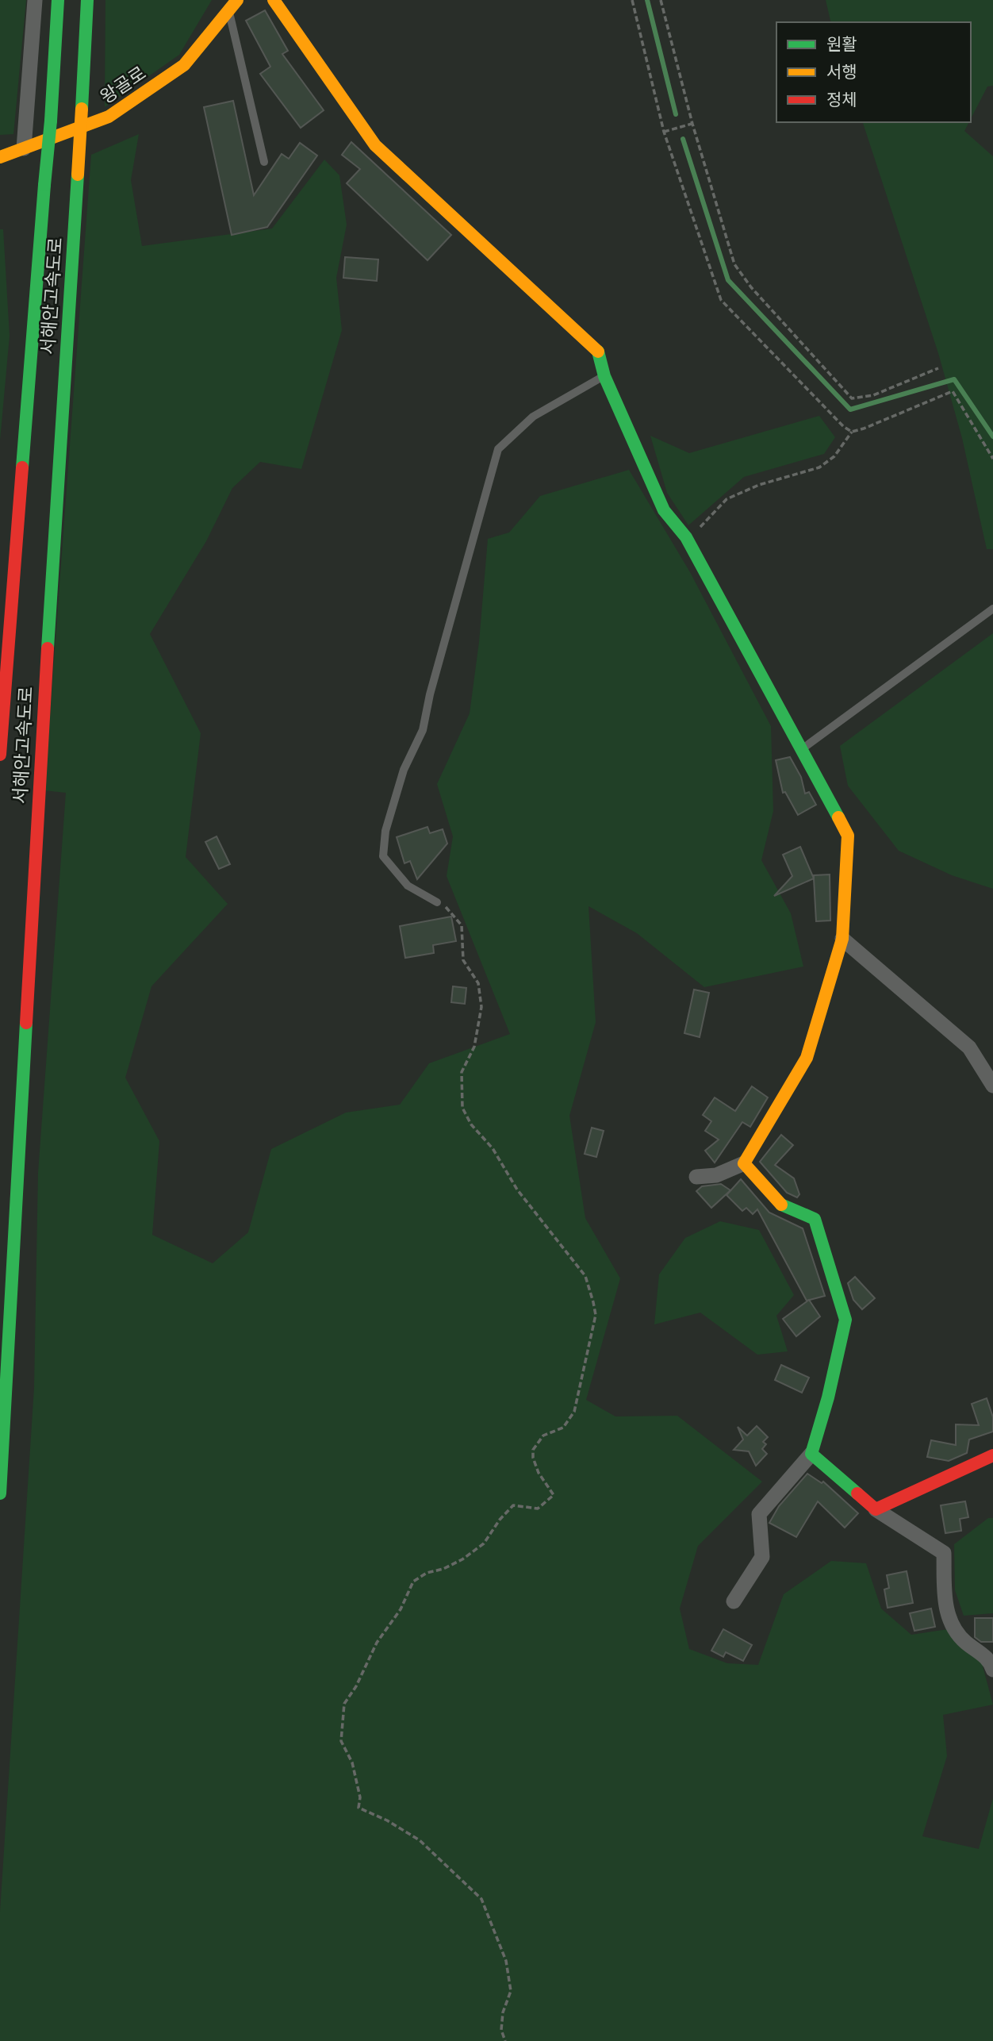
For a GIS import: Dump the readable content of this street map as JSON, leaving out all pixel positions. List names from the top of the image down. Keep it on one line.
{"streets":{"main road":["왕골로","서해안고속도로"]},"legend":["원활","서행","정체"]}
